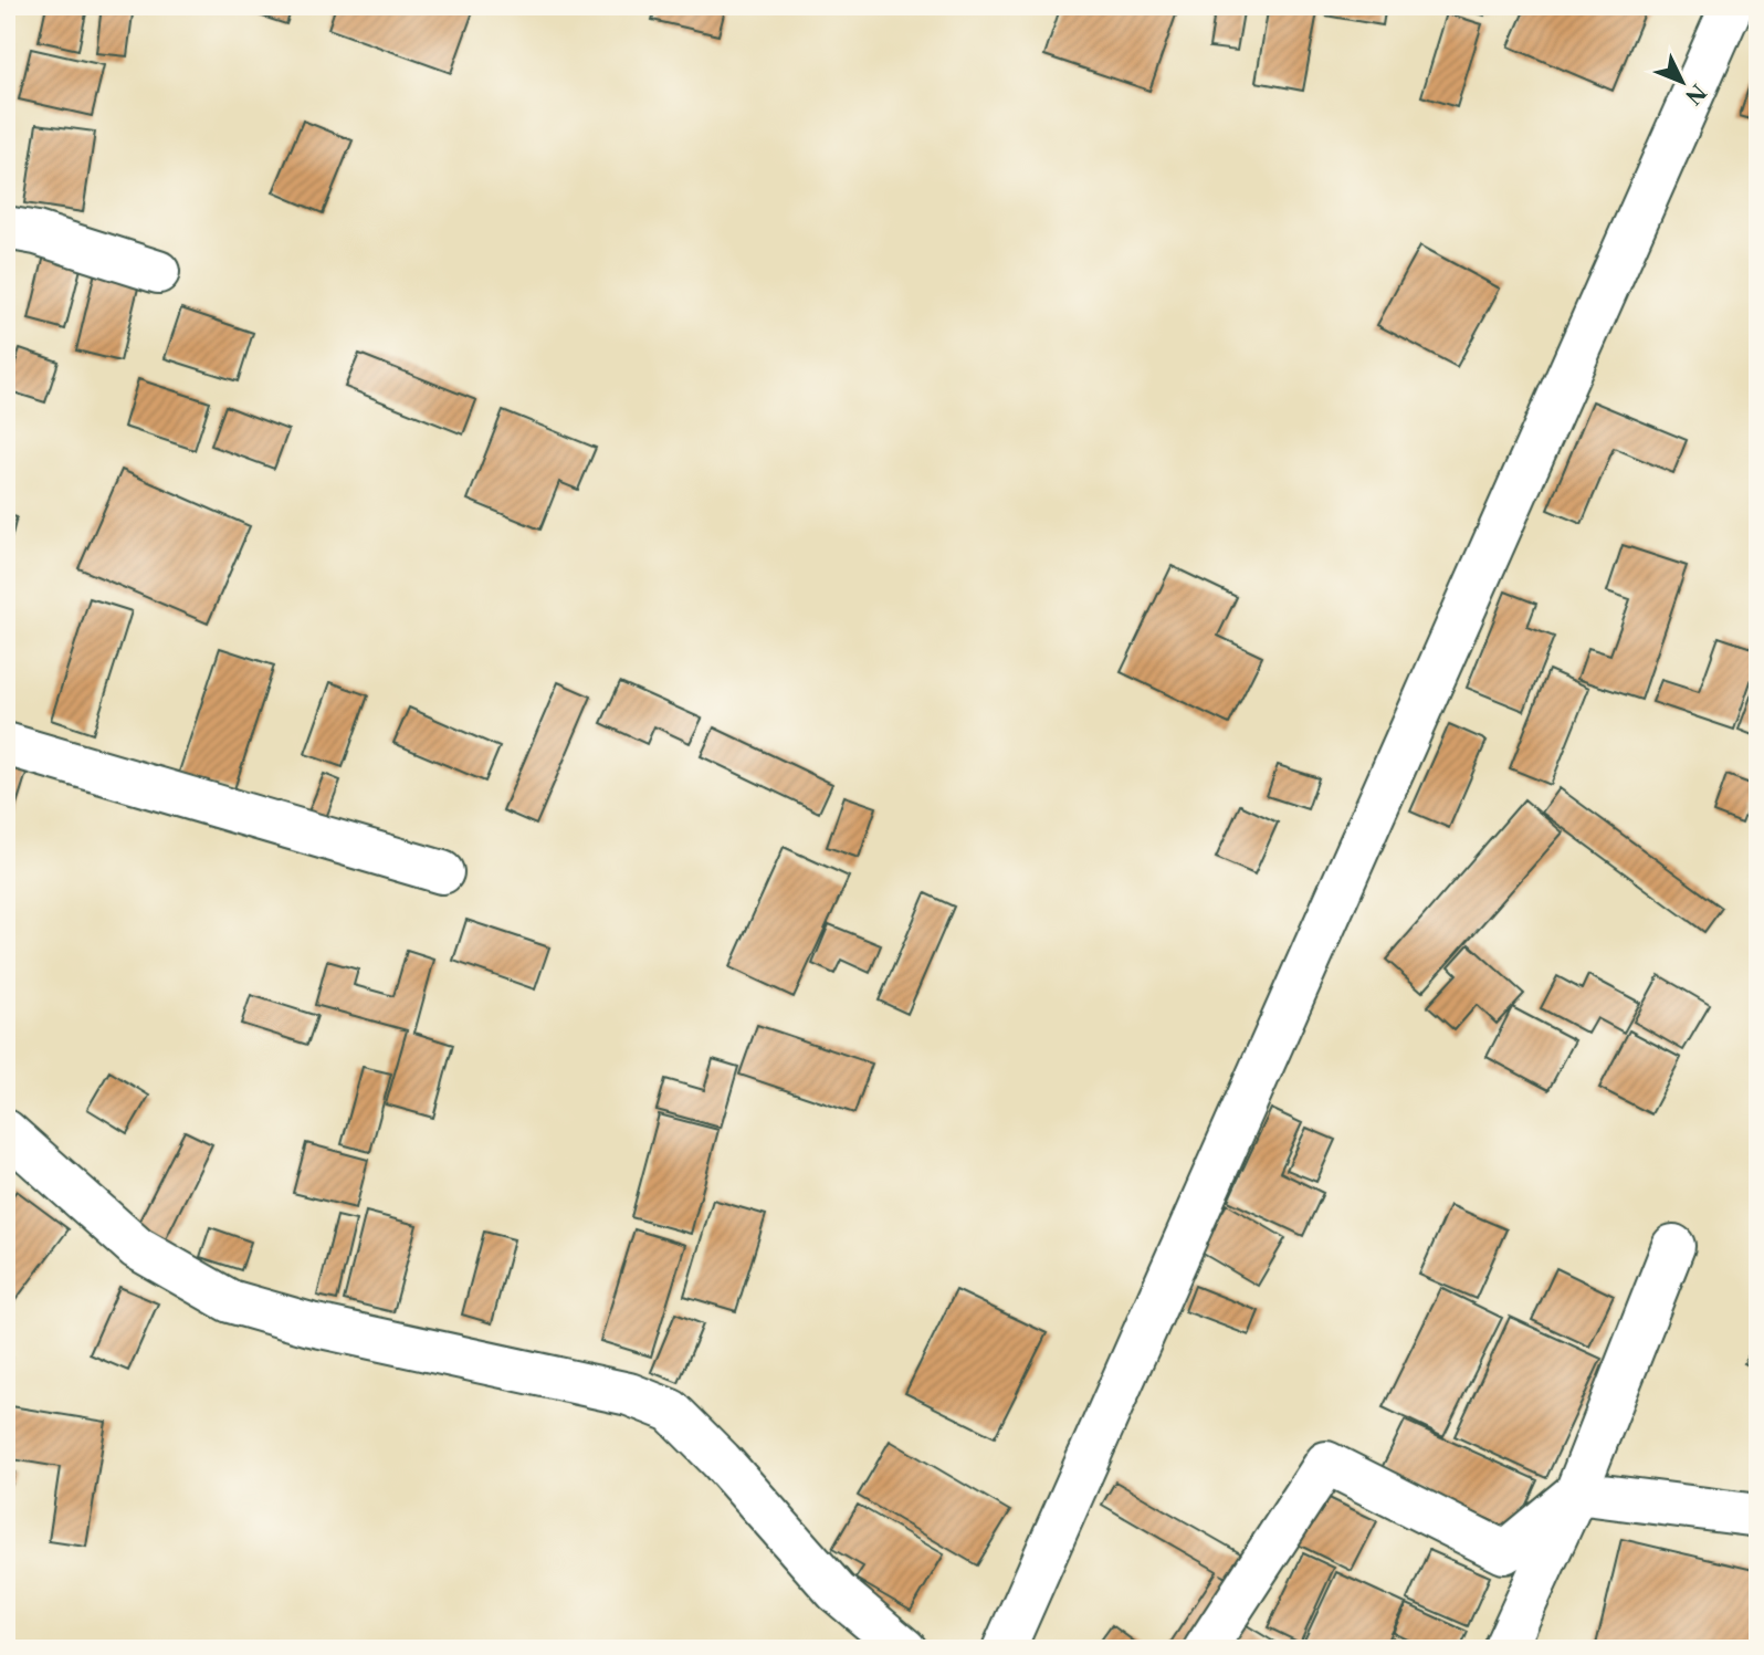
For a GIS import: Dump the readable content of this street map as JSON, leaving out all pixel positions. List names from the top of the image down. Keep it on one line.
{"north":"bottom right"}
